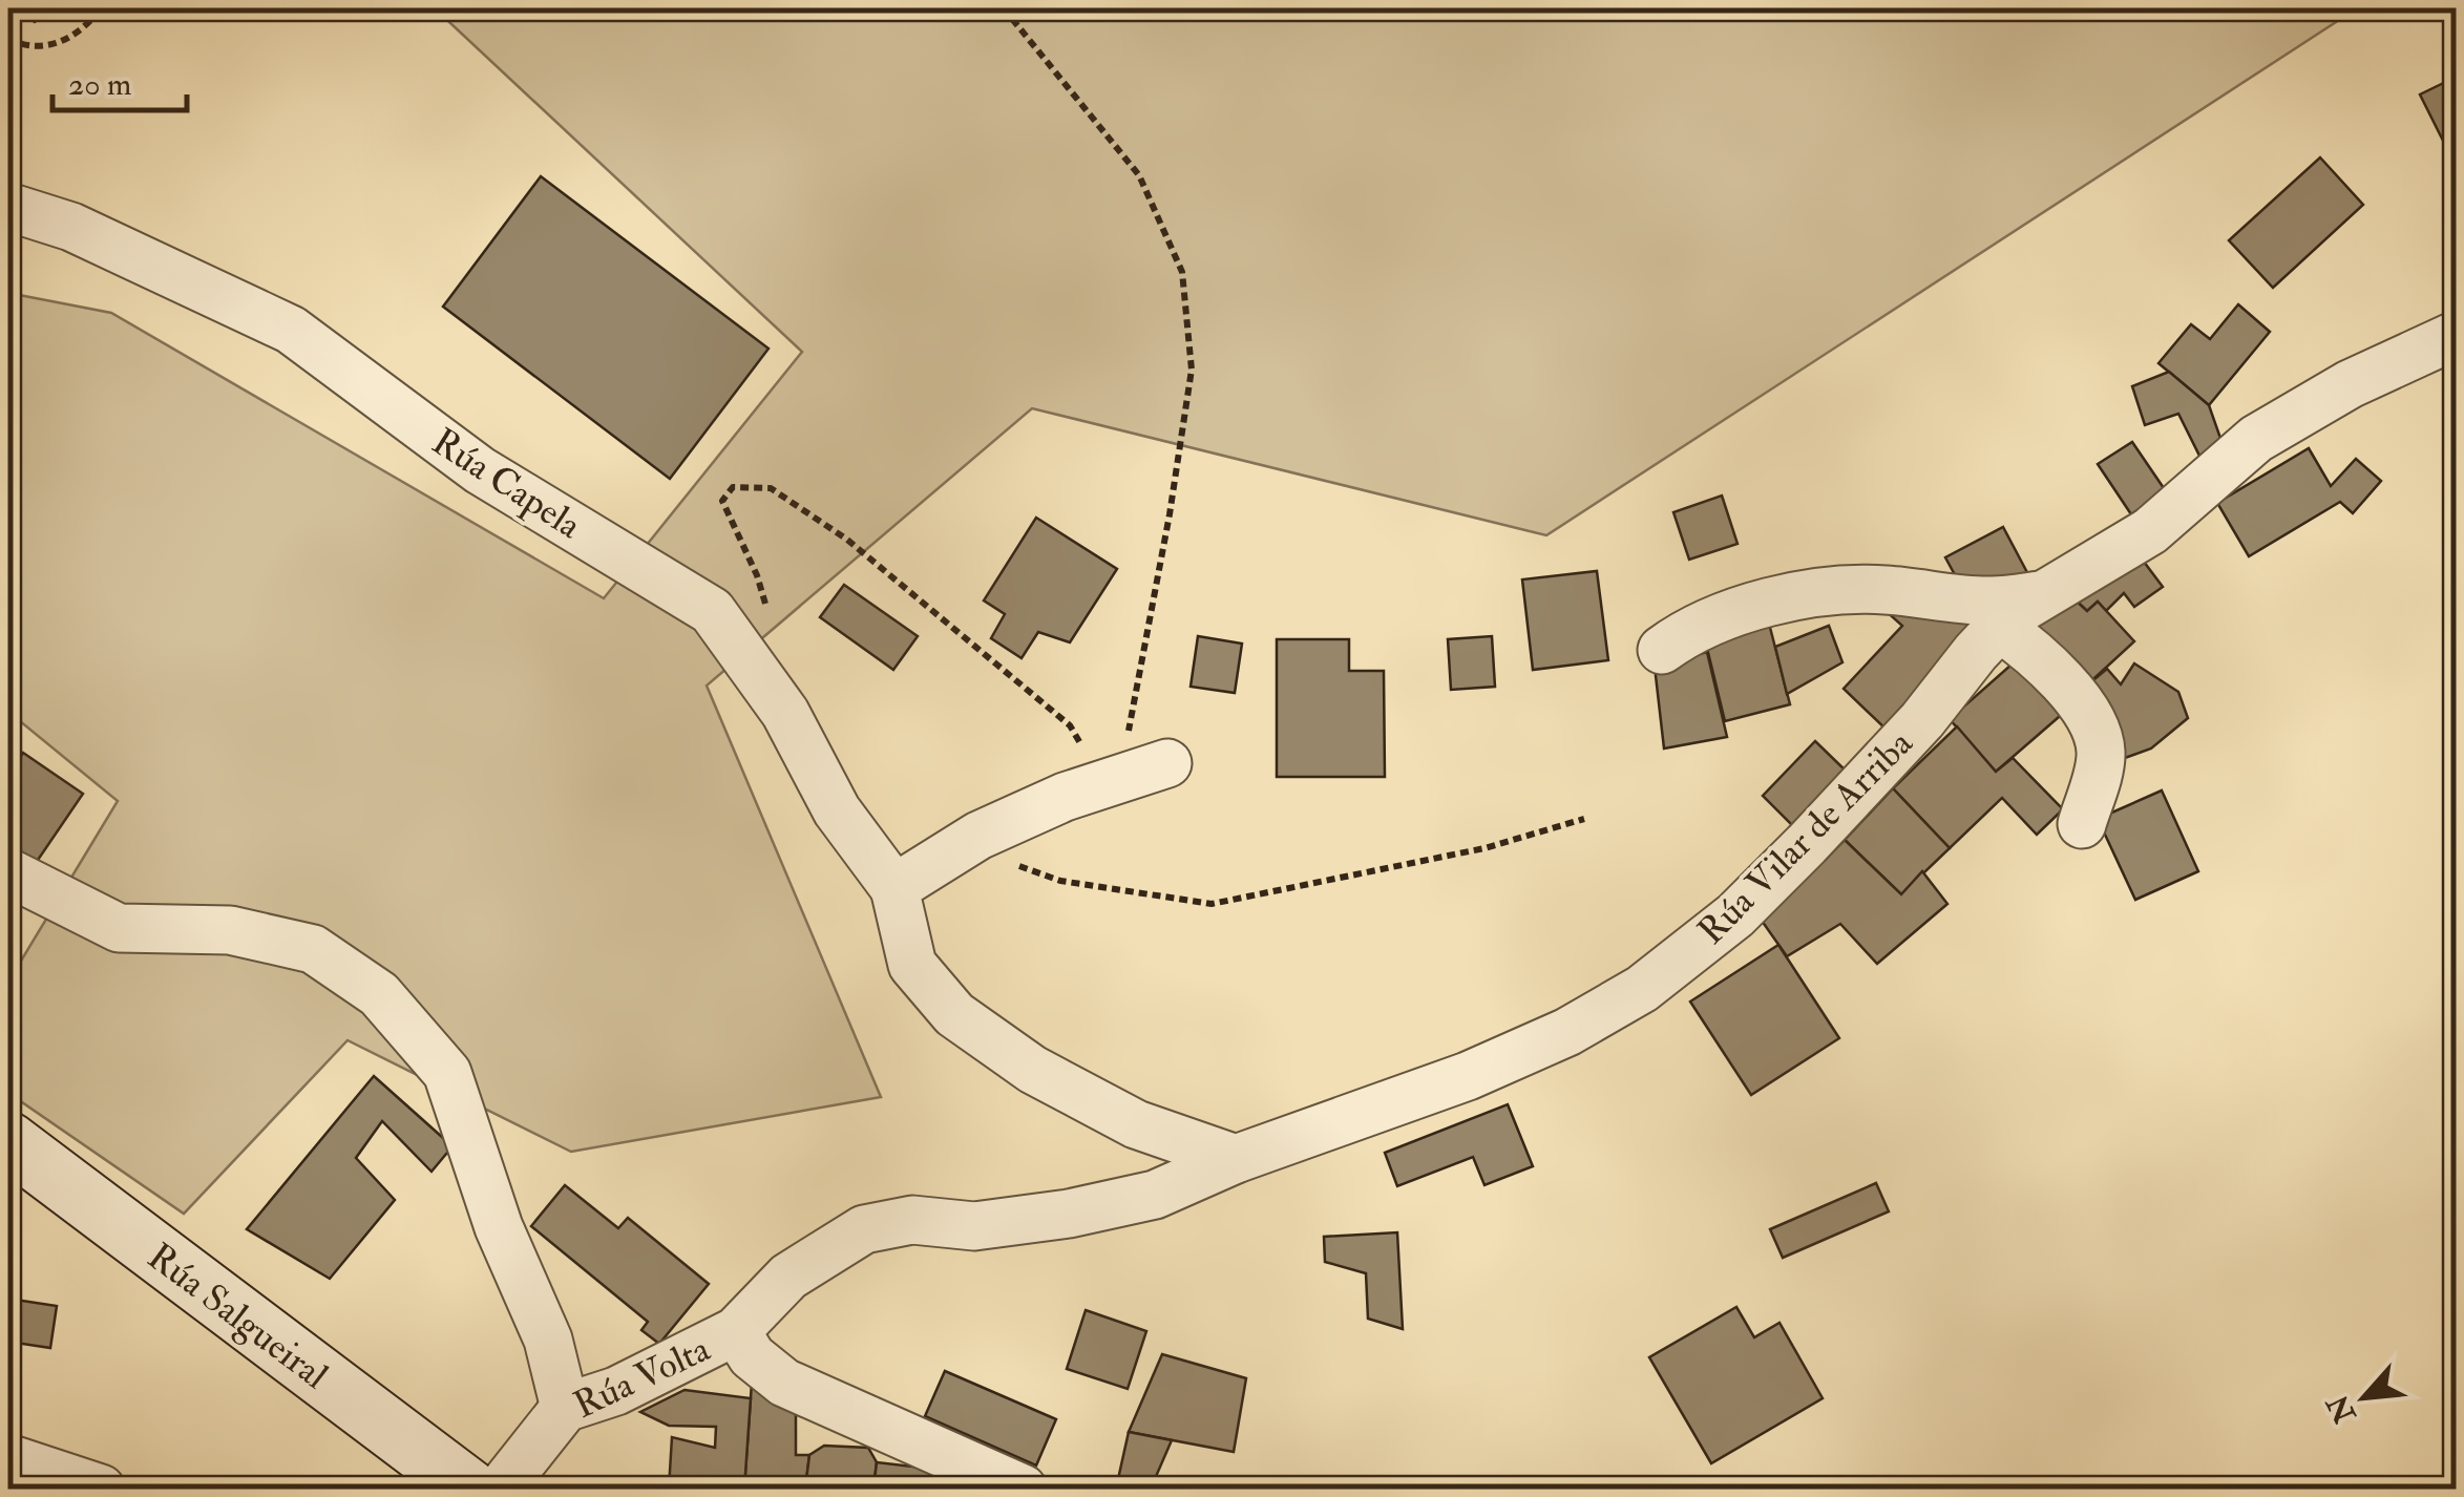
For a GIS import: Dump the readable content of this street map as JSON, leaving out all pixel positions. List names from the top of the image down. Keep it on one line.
{"streets":{"street":["Rúa Capela","Rúa Vilar de Arriba","Rúa Salgueiral","Rúa Volta"]},"crossings":[["Rúa Vilar de Arriba","Rúa Volta"]],"scale_bar":"20 m","north":"bottom left"}
